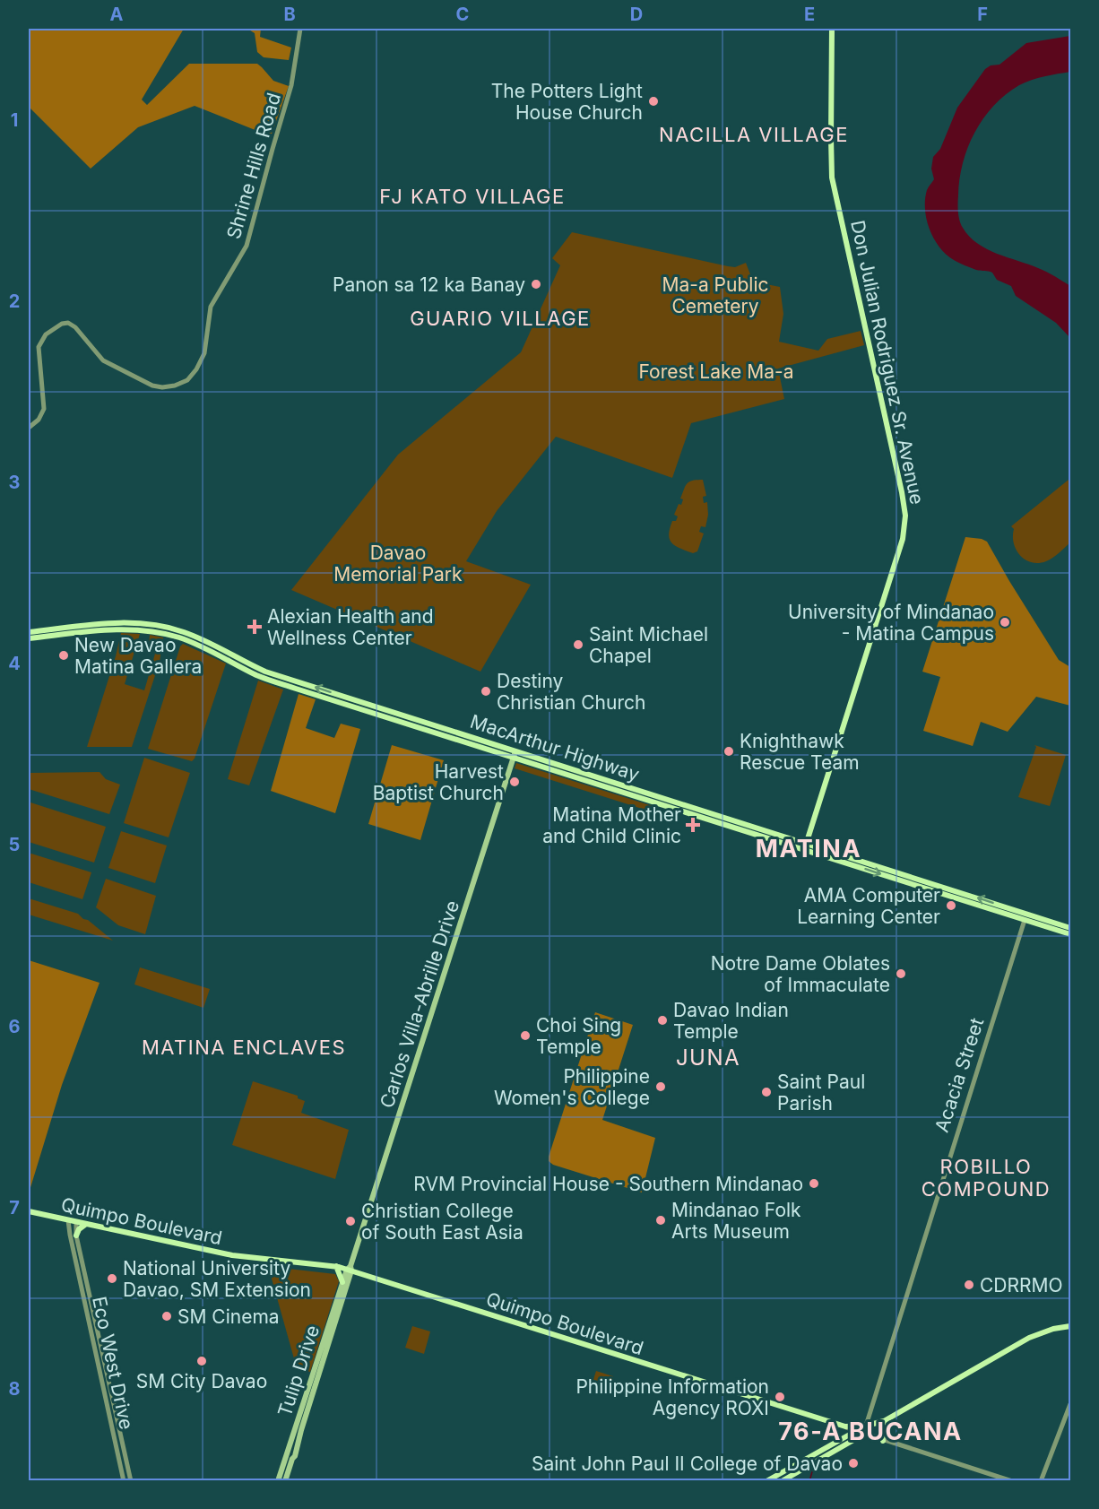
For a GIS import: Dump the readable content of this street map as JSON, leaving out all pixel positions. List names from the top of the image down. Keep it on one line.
{"streets":{"main road":["Don Julian Rodriguez Sr. Avenue","MacArthur Highway","Carlos Villa-Abrille Drive","Quimpo Boulevard","Tulip Drive"],"street":["Shrine Hills Road","Acacia Street","Eco West Drive"]},"crossings":[["Don Julian Rodriguez Sr. Avenue","MacArthur Highway"],["MacArthur Highway","Carlos Villa-Abrille Drive"],["MacArthur Highway","Acacia Street"],["Carlos Villa-Abrille Drive","Quimpo Boulevard"],["Carlos Villa-Abrille Drive","Tulip Drive"],["Acacia Street","Quimpo Boulevard"],["Quimpo Boulevard","Eco West Drive"],["Quimpo Boulevard","Tulip Drive"]],"districts":["NACILLA VILLAGE","FJ KATO VILLAGE","GUARIO VILLAGE","MATINA","MATINA ENCLAVES","JUNA","ROBILLO COMPOUND","76-A BUCANA"],"parks":["Ma-a Public Cemetery","Forest Lake Ma-a","Davao Memorial Park"],"places":{"other":["The Potters Light House Church","Panon sa 12 ka Banay","University of Mindanao - Matina Campus","Saint Michael Chapel","New Davao Matina Gallera","Destiny Christian Church","Knighthawk Rescue Team","Harvest Baptist Church","AMA Computer Learning Center","Notre Dame Oblates of Immaculate","Davao Indian Temple","Choi Sing Temple","Philippine Women's College","Saint Paul Parish","RVM Provincial House - Southern Mindanao","Mindanao Folk Arts Museum","Christian College of South East Asia","National University Davao, SM Extension","CDRRMO","SM Cinema","SM City Davao","Philippine Information Agency ROXI","Saint John Paul II College of Davao"],"health":["Alexian Health and Wellness Center","Matina Mother and Child Clinic"]},"grid":{"columns":["A","B","C","D","E","F"],"rows":["1","2","3","4","5","6","7","8"]}}
